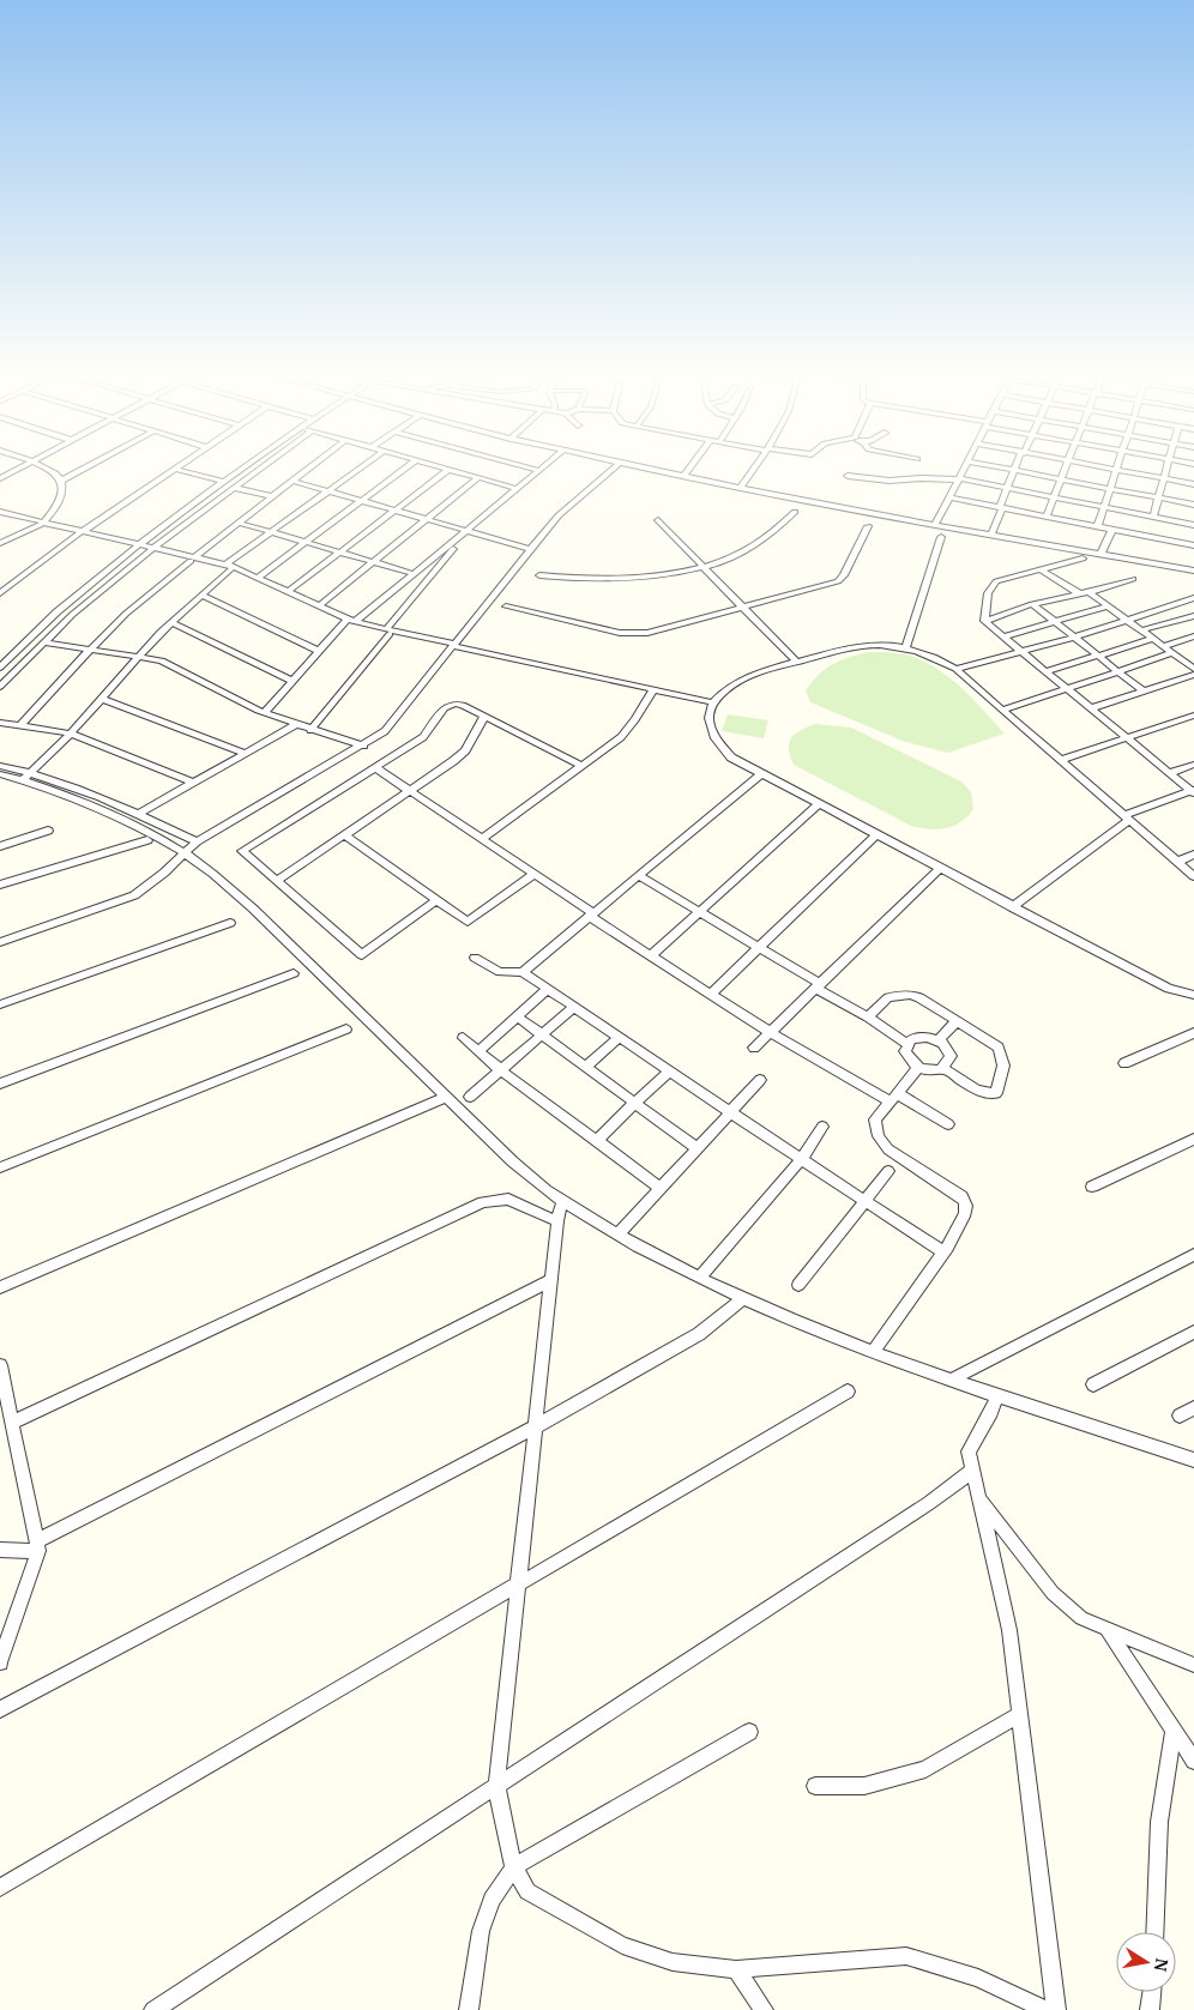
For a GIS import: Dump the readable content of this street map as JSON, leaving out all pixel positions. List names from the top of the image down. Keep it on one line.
{"north":"right"}
